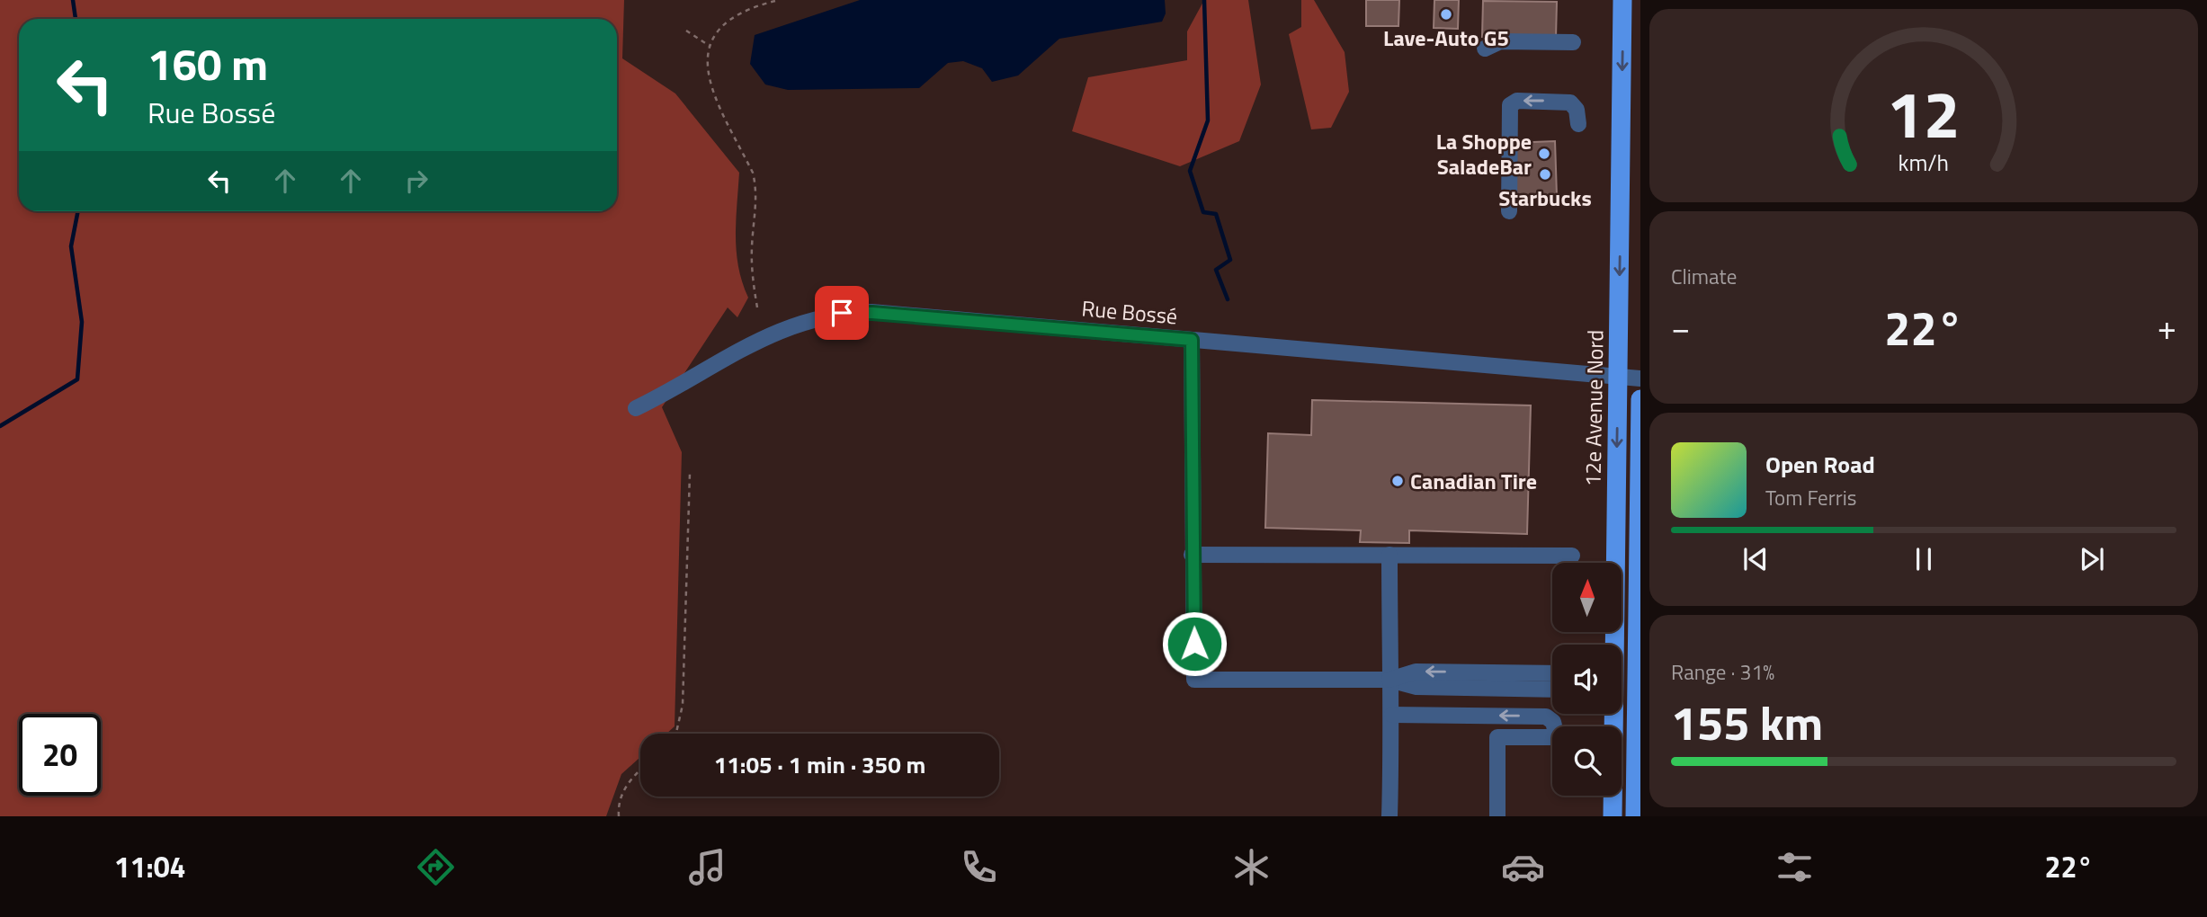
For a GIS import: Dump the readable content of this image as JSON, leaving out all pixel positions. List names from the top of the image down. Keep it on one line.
{"streets":{"main road":["12e Avenue Nord"],"street":["Rue Bossé"]},"crossings":[["Rue Bossé","12e Avenue Nord"]],"places":["Lave-Auto G5","La Shoppe SaladeBar","Starbucks","Canadian Tire"],"north":"top","page":{"turn":["160 m","Rue Bossé"],"tile":["Climate",["Range · 31%","155 km"]],"heat":["−","22°","+"],"song":["Open Road","Tom Ferris"],"limit":"20","trip":"11:05 · 1 min · 350 m","tabs":["11:04","22°"],"gauge":["12","km/h"]}}
